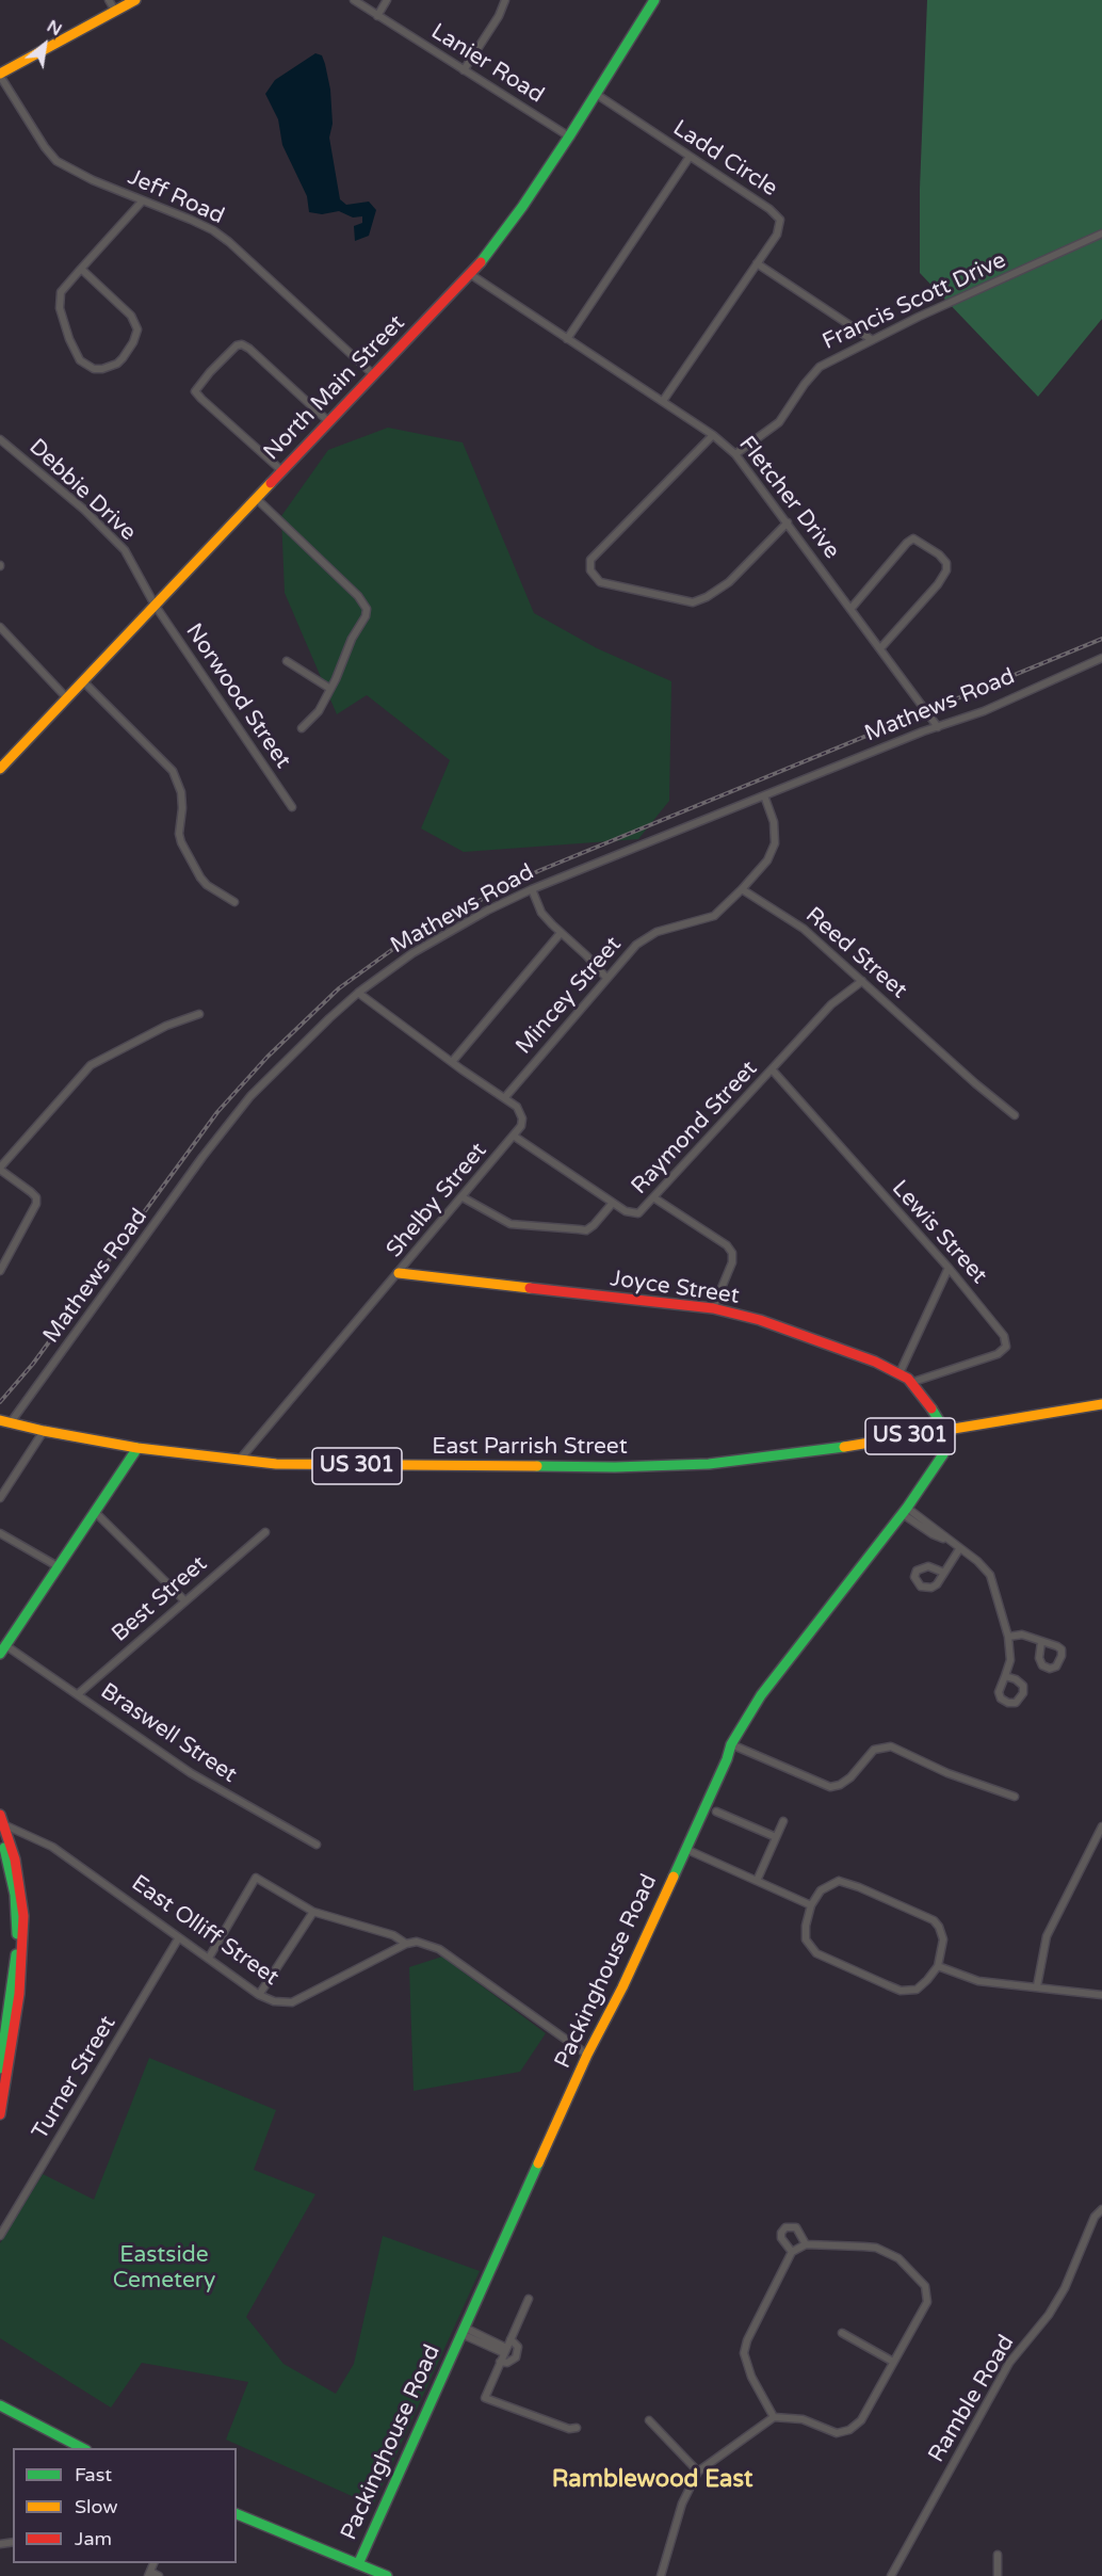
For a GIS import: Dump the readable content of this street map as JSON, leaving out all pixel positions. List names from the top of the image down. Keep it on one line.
{"streets":{"street":["Lanier Road","Ladd Circle","Jeff Road","Francis Scott Drive","North Main Street","Debbie Drive","Fletcher Drive","Norwood Street","Mathews Road","Reed Street","Mincey Street","Raymond Street","Shelby Street","Lewis Street","Joyce Street","US 301","East Parrish Street","Best Street","Braswell Street","East Olliff Street","Packinghouse Road","Turner Street","Ramble Road"]},"crossings":[["Lanier Road","North Main Street"],["Ladd Circle","North Main Street"],["Ladd Circle","Fletcher Drive"],["Jeff Road","North Main Street"],["Francis Scott Drive","Fletcher Drive"],["North Main Street","Debbie Drive"],["North Main Street","Fletcher Drive"],["North Main Street","Norwood Street"],["Debbie Drive","Norwood Street"],["Fletcher Drive","Mathews Road"],["Mathews Road","Mincey Street"],["Mathews Road","Shelby Street"],["Mathews Road","East Parrish Street"],["Reed Street","Mincey Street"],["Reed Street","Raymond Street"],["Mincey Street","Shelby Street"],["Raymond Street","Shelby Street"],["Raymond Street","Lewis Street"],["Shelby Street","Joyce Street"],["Shelby Street","East Parrish Street"],["Lewis Street","Joyce Street"],["Joyce Street","US 301"],["Joyce Street","East Parrish Street"],["Joyce Street","Packinghouse Road"],["US 301","East Parrish Street"],["US 301","Packinghouse Road"],["East Parrish Street","Packinghouse Road"],["Best Street","Braswell Street"],["East Olliff Street","Turner Street"]],"districts":["Ramblewood East"],"parks":["Eastside Cemetery"],"legend":["Fast","Slow","Jam"],"north":"top right"}
